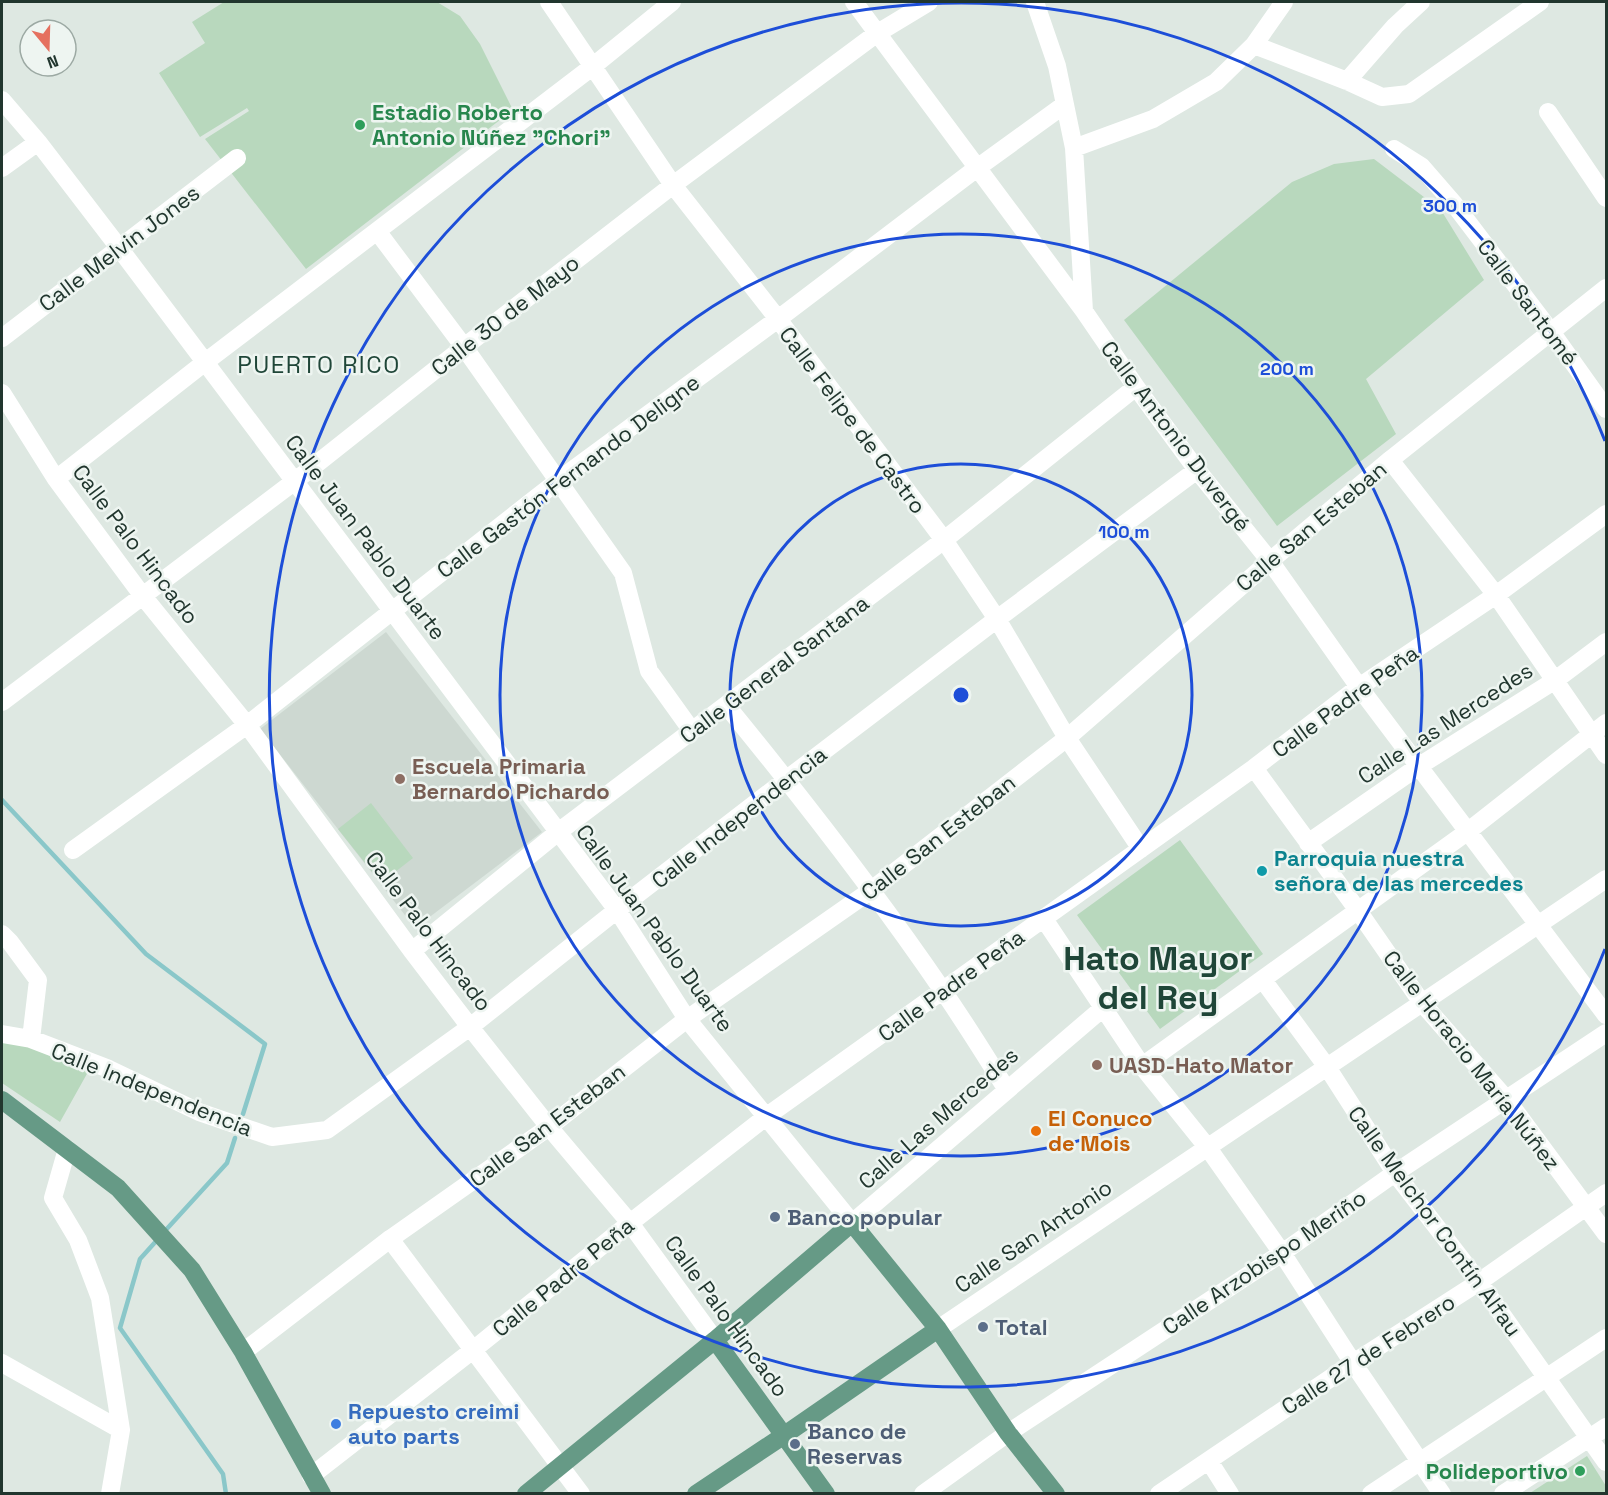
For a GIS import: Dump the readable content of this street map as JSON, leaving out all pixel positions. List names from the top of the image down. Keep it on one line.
{"streets":{"main road":["Calle Juan Pablo Duarte","Calle Palo Hincado","Calle Las Mercedes","Calle San Antonio"],"street":["Calle Melvin Jones","Calle Santomé","Calle 30 de Mayo","Calle Felipe de Castro","Calle Antonio Duvergé","Calle Gastón Fernando Deligne","Calle San Esteban","Calle General Santana","Calle Padre Peña","Calle Independencia","Calle Horacio María Núñez","Calle Melchor Contín Alfau","Calle Arzobispo Meriño","Calle 27 de Febrero"]},"crossings":[["Calle Melvin Jones","Calle Juan Pablo Duarte"],["Calle Santomé","Calle San Esteban"],["Calle 30 de Mayo","Calle Felipe de Castro"],["Calle 30 de Mayo","Calle Antonio Duvergé"],["Calle 30 de Mayo","Calle Juan Pablo Duarte"],["Calle 30 de Mayo","Calle Palo Hincado"],["Calle Felipe de Castro","Calle Gastón Fernando Deligne"],["Calle Felipe de Castro","Calle San Esteban"],["Calle Felipe de Castro","Calle General Santana"],["Calle Felipe de Castro","Calle Padre Peña"],["Calle Felipe de Castro","Calle Independencia"],["Calle Antonio Duvergé","Calle Gastón Fernando Deligne"],["Calle Antonio Duvergé","Calle San Esteban"],["Calle Antonio Duvergé","Calle General Santana"],["Calle Antonio Duvergé","Calle Padre Peña"],["Calle Antonio Duvergé","Calle Las Mercedes"],["Calle Antonio Duvergé","Calle Independencia"],["Calle Antonio Duvergé","Calle San Antonio"],["Calle Gastón Fernando Deligne","Calle Juan Pablo Duarte"],["Calle Gastón Fernando Deligne","Calle Palo Hincado"],["Calle San Esteban","Calle Juan Pablo Duarte"],["Calle San Esteban","Calle Palo Hincado"],["Calle Juan Pablo Duarte","Calle General Santana"],["Calle Juan Pablo Duarte","Calle Padre Peña"],["Calle Juan Pablo Duarte","Calle Las Mercedes"],["Calle Juan Pablo Duarte","Calle Independencia"],["Calle Juan Pablo Duarte","Calle San Antonio"],["Calle Juan Pablo Duarte","Calle Arzobispo Meriño"],["Calle Palo Hincado","Calle General Santana"],["Calle Palo Hincado","Calle Padre Peña"],["Calle Palo Hincado","Calle Las Mercedes"],["Calle Palo Hincado","Calle Independencia"],["Calle Palo Hincado","Calle San Antonio"],["Calle Padre Peña","Calle Horacio María Núñez"],["Calle Las Mercedes","Calle Horacio María Núñez"],["Calle Horacio María Núñez","Calle San Antonio"],["Calle Horacio María Núñez","Calle Arzobispo Meriño"],["Calle Horacio María Núñez","Calle 27 de Febrero"],["Calle Melchor Contín Alfau","Calle San Antonio"],["Calle Melchor Contín Alfau","Calle Arzobispo Meriño"],["Calle Melchor Contín Alfau","Calle 27 de Febrero"]],"districts":["PUERTO RICO","Hato Mayor del Rey"],"places":["Estadio Roberto Antonio Núñez \"Chori\"","Escuela Primaria Bernardo Pichardo","Parroquia nuestra señora de las mercedes","UASD-Hato Mator","El Conuco de Mois","Banco popular","Total","Repuesto creimi auto parts","Banco de Reservas","Polideportivo"],"north":"bottom","rings":["300 m","200 m","100 m"]}
